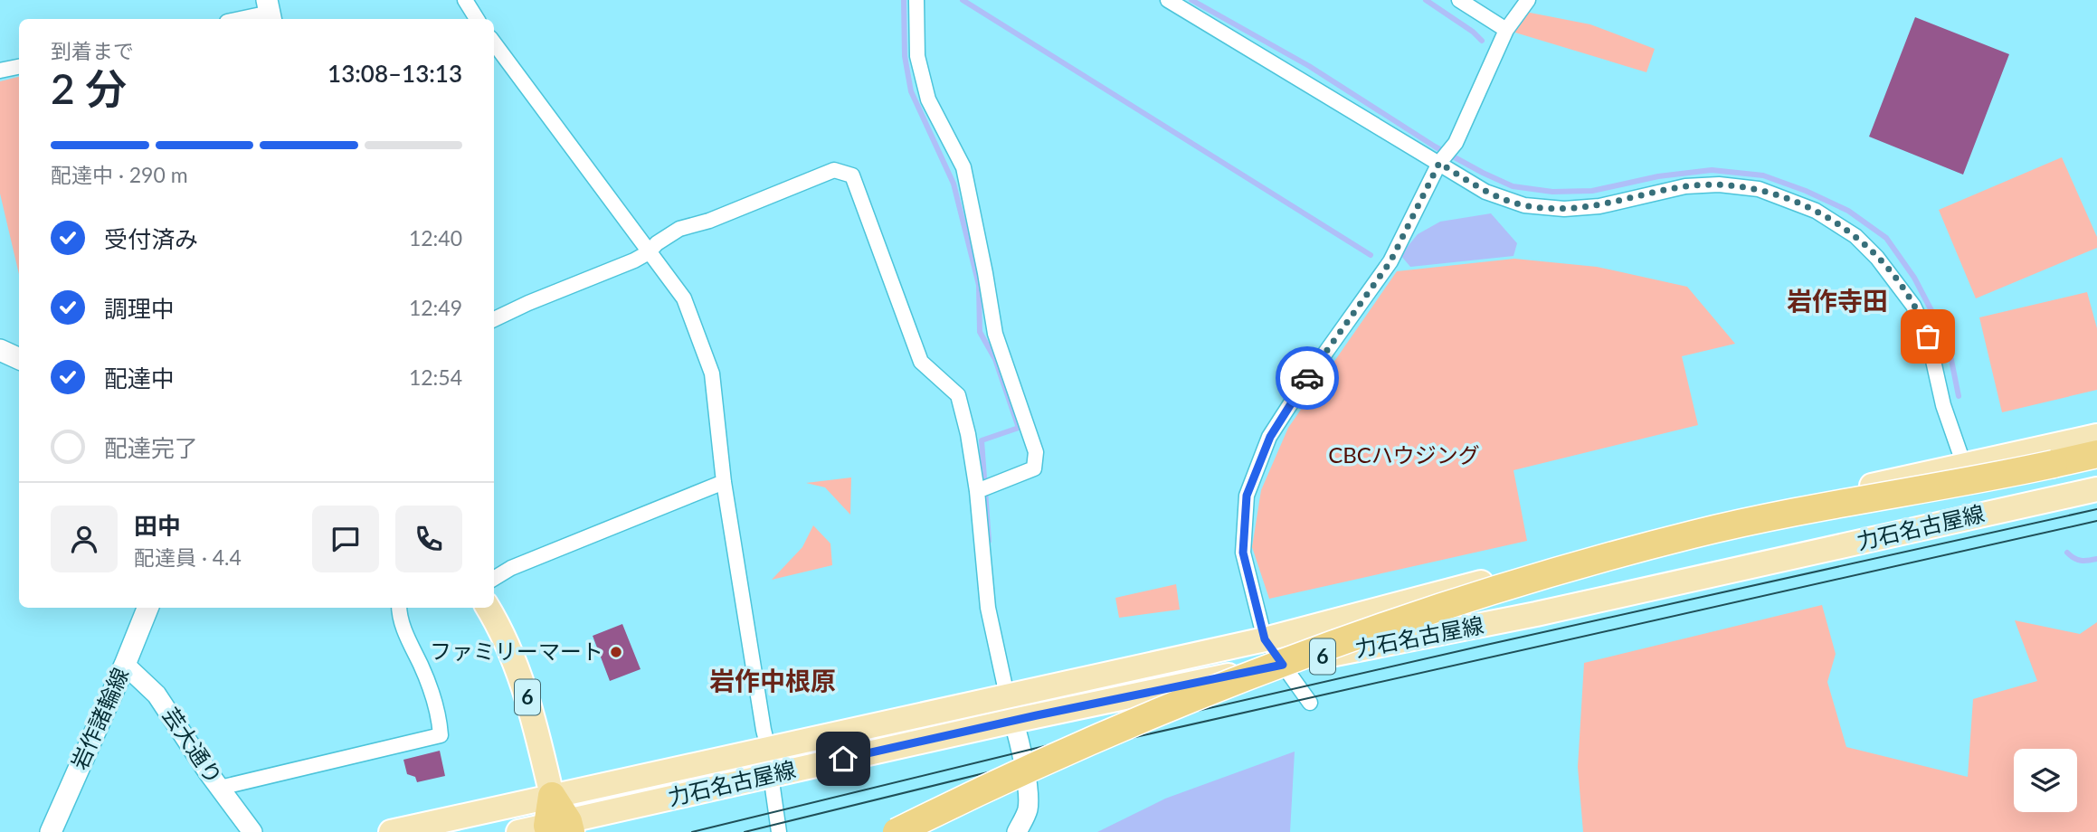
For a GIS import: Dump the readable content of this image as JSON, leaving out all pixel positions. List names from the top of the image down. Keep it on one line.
{"streets":{"main road":["力石名古屋線","6","岩作諸輪線"],"street":["芸大通り"]},"crossings":[["力石名古屋線","6"],["岩作諸輪線","芸大通り"]],"districts":["岩作寺田","岩作中根原"],"parks":["CBCハウジング"],"places":["ファミリーマート"],"page":{"heading":["2 分","到着まで","13:08–13:13"],"panel":["田中","配達員 · 4.4"],"bar":"配達中 · 290 m","list":[["受付済み","12:40"],["調理中","12:49"],["配達中","12:54"],"配達完了"]}}
